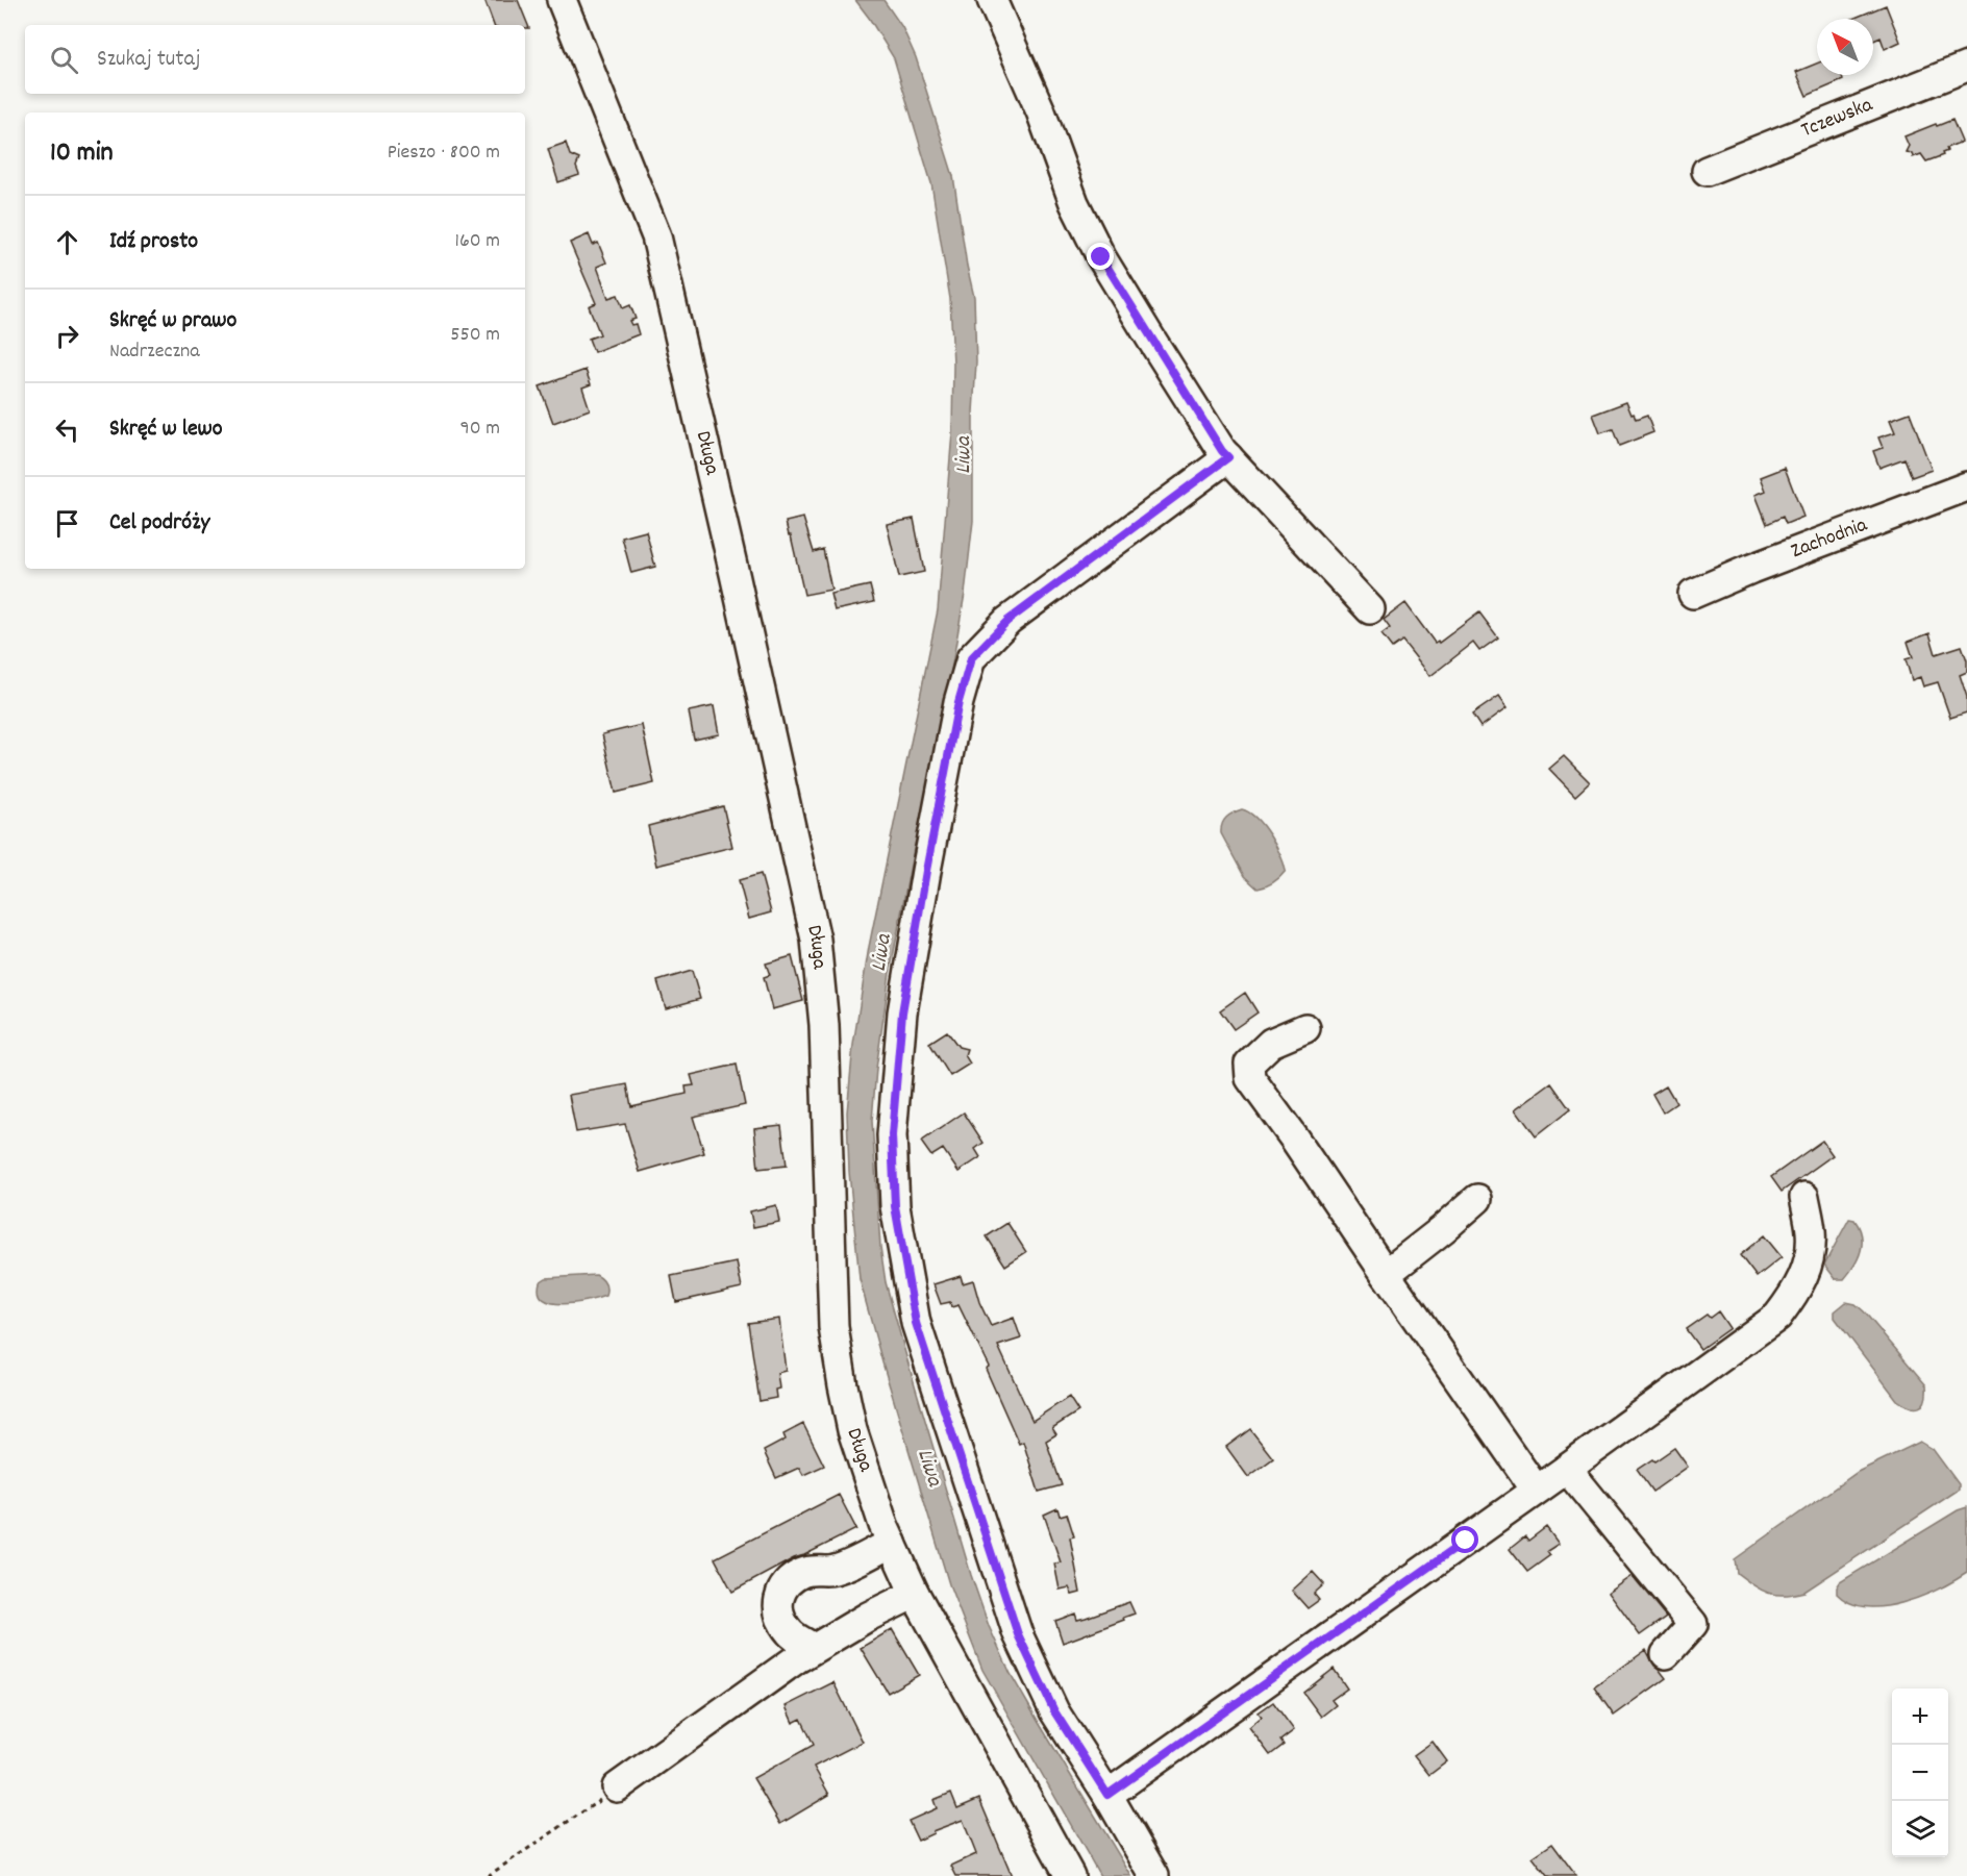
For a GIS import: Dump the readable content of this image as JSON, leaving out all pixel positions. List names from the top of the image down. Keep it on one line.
{"streets":{"street":["Tczewska","Długa","Zachodnia"]},"water":["Liwa"],"north":"top left","page":{"search":"Szukaj tutaj","heading":["10 min","Pieszo · 800 m"],"list":[["Idź prosto","160 m"],["Skręć w prawo","Nadrzeczna","550 m"],["Skręć w lewo","90 m"],"Cel podróży"],"map_buttons":["+","−"]}}
